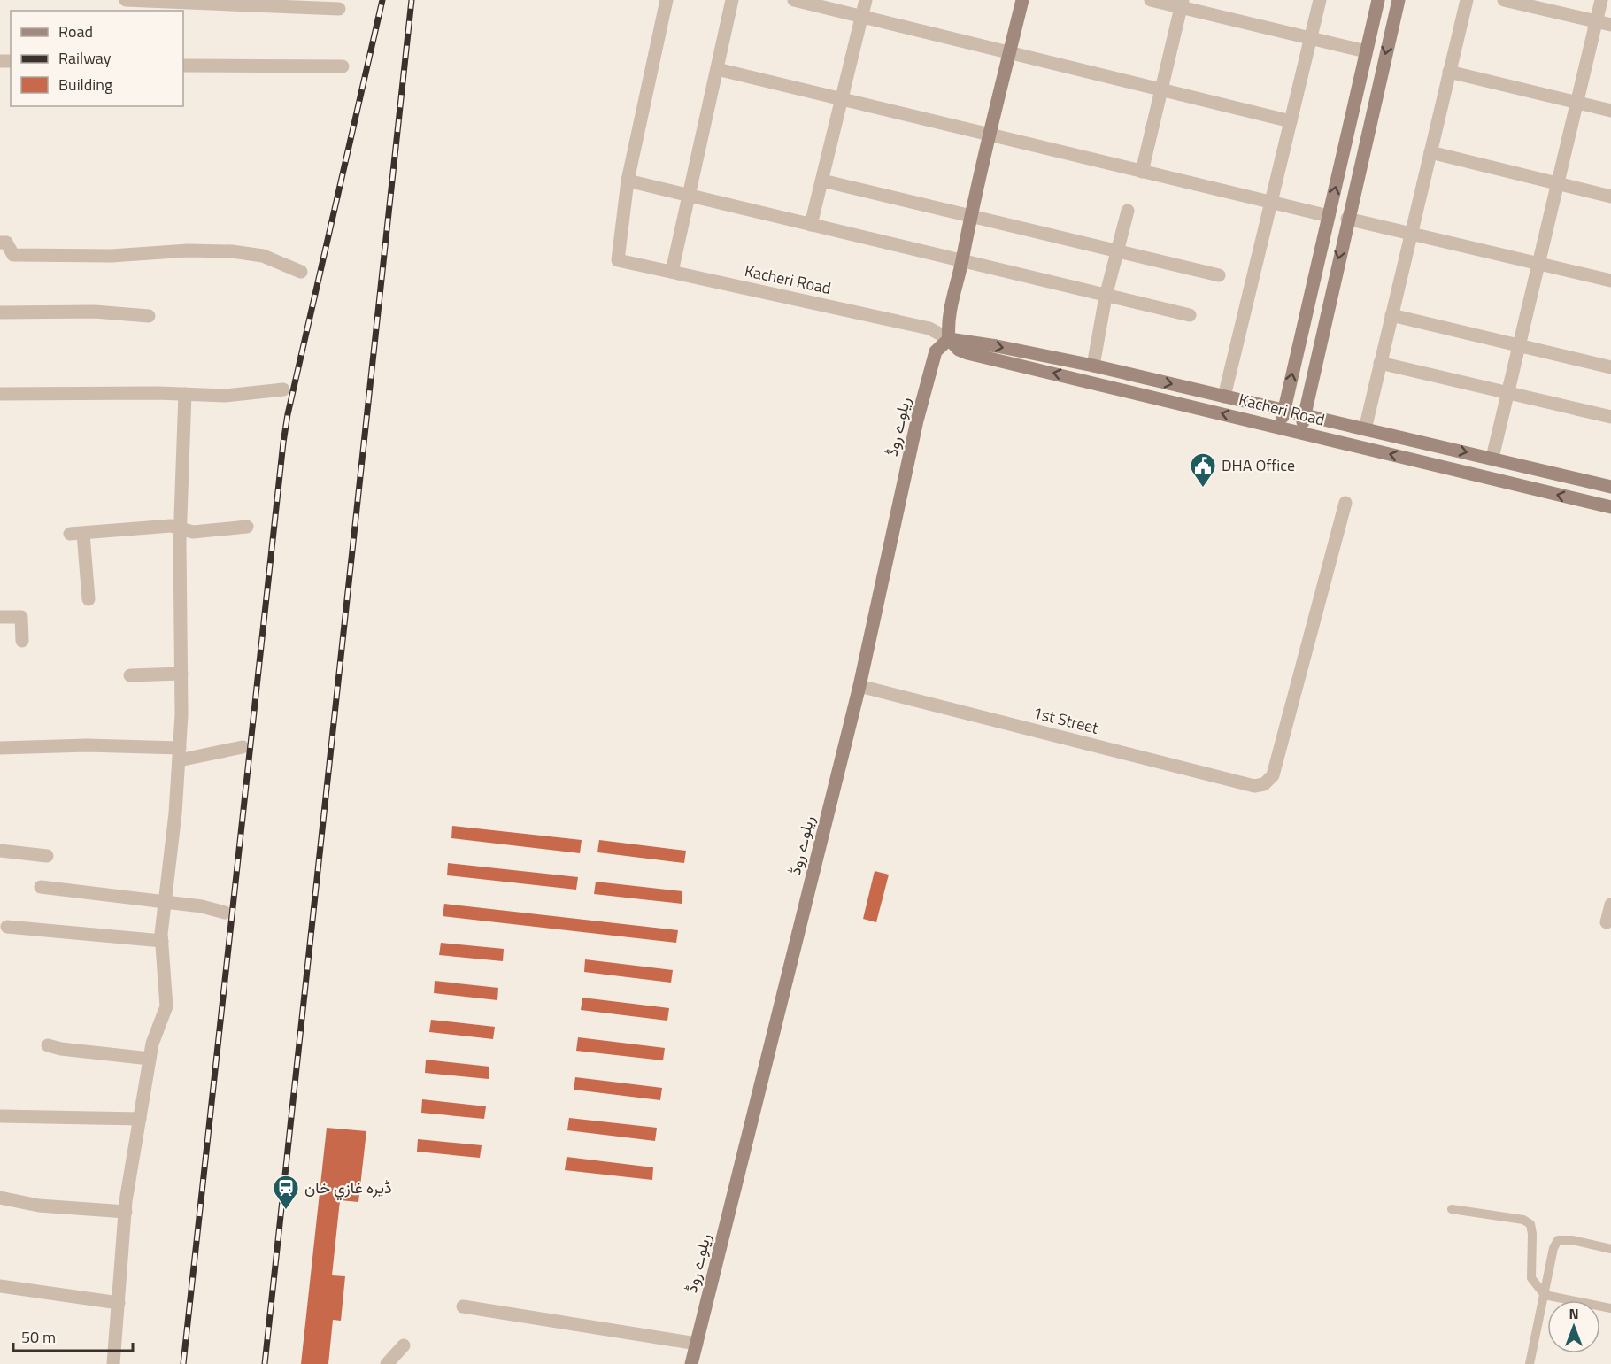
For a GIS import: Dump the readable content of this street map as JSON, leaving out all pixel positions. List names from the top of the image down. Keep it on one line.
{"streets":{"main road":["Kacheri Road","ریلوے روڈ"],"street":["1st Street"]},"crossings":[["Kacheri Road","ریلوے روڈ"],["ریلوے روڈ","1st Street"]],"places":{"public building":["DHA Office"],"station":["ڈيره غازي خان"]},"legend":["Road","Railway","Building"],"scale_bar":"50 m","north":"top"}
